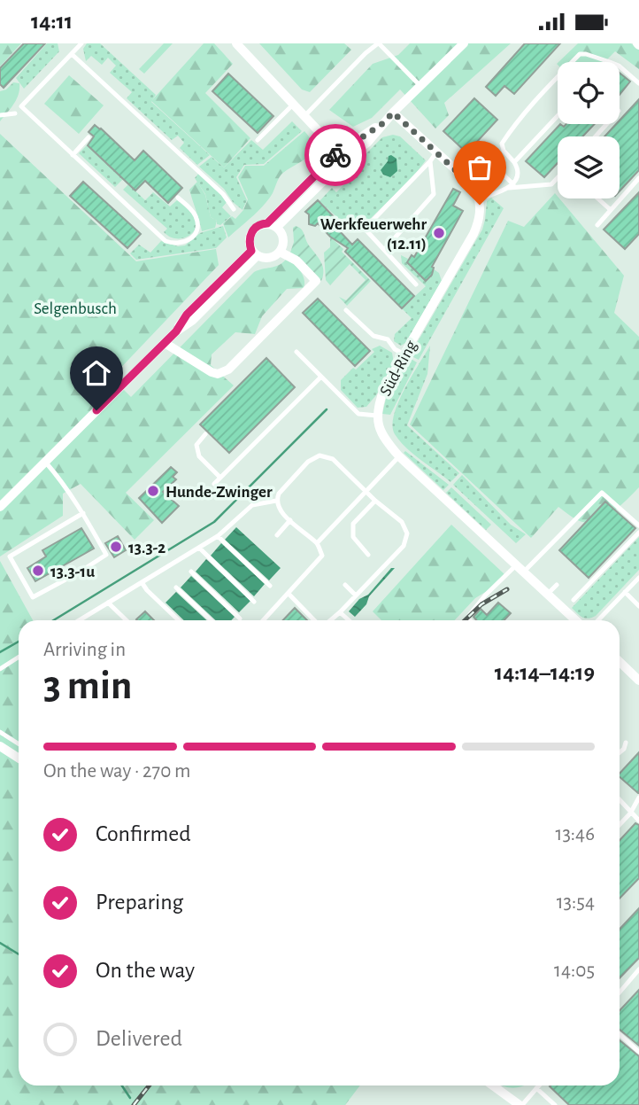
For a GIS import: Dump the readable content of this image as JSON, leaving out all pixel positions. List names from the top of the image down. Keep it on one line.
{"streets":{"street":["Süd-Ring"]},"parks":["Selgenbusch"],"places":["Werkfeuerwehr (12.11)","Hunde-Zwinger","13.3-2","13.3-1u"],"page":{"status":"14:11","heading":["3 min","Arriving in","14:14–14:19"],"bar":"On the way · 270 m","list":[["Confirmed","13:46"],["Preparing","13:54"],["On the way","14:05"],"Delivered"]}}
